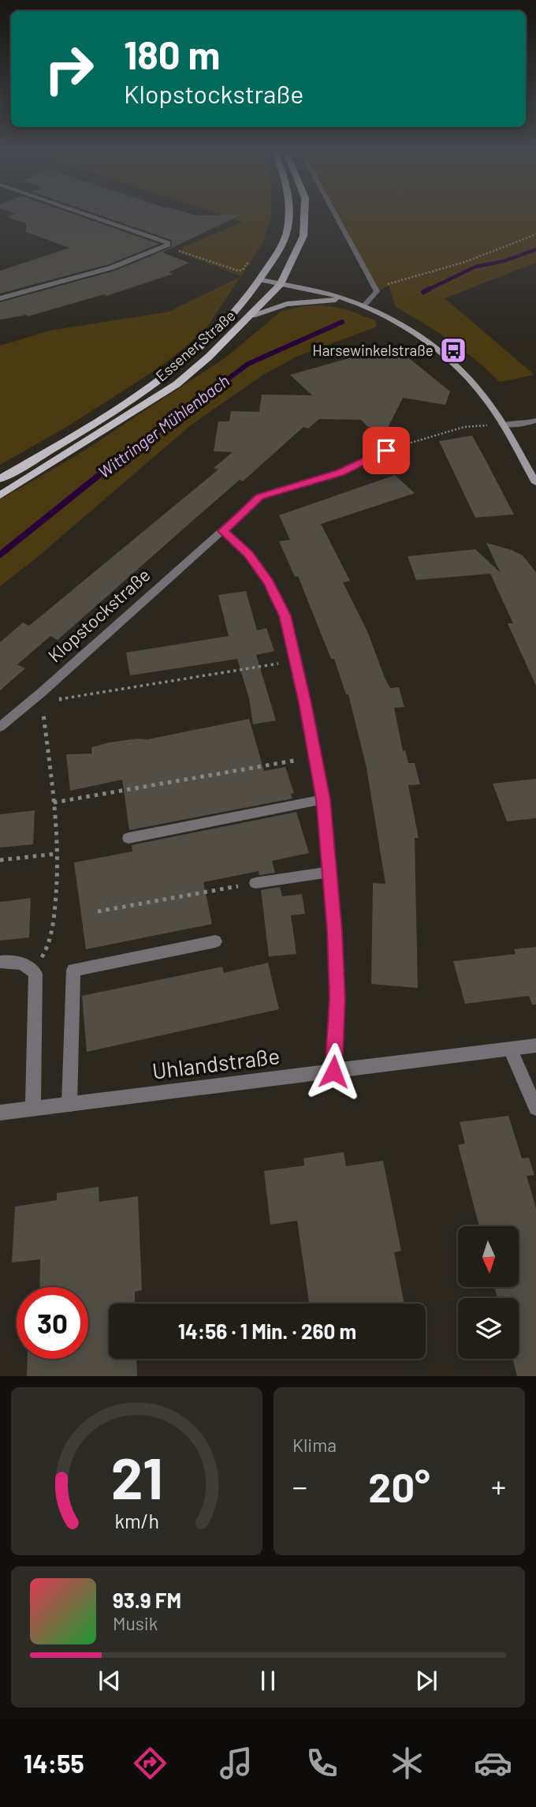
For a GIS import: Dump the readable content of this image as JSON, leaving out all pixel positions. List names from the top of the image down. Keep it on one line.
{"streets":{"main road":["Essener Straße"],"street":["Klopstockstraße","Uhlandstraße"]},"water":["Wittringer Mühlenbach"],"places":{"bus stop":["Harsewinkelstraße"]},"north":"bottom","page":{"turn":["180 m","Klopstockstraße"],"limit":"30","trip":"14:56 · 1 Min. · 260 m","tile":"Klima","heat":["−","20°","+"],"song":["93.9 FM","Musik"],"tabs":"14:55","gauge":["21","km/h"]}}
